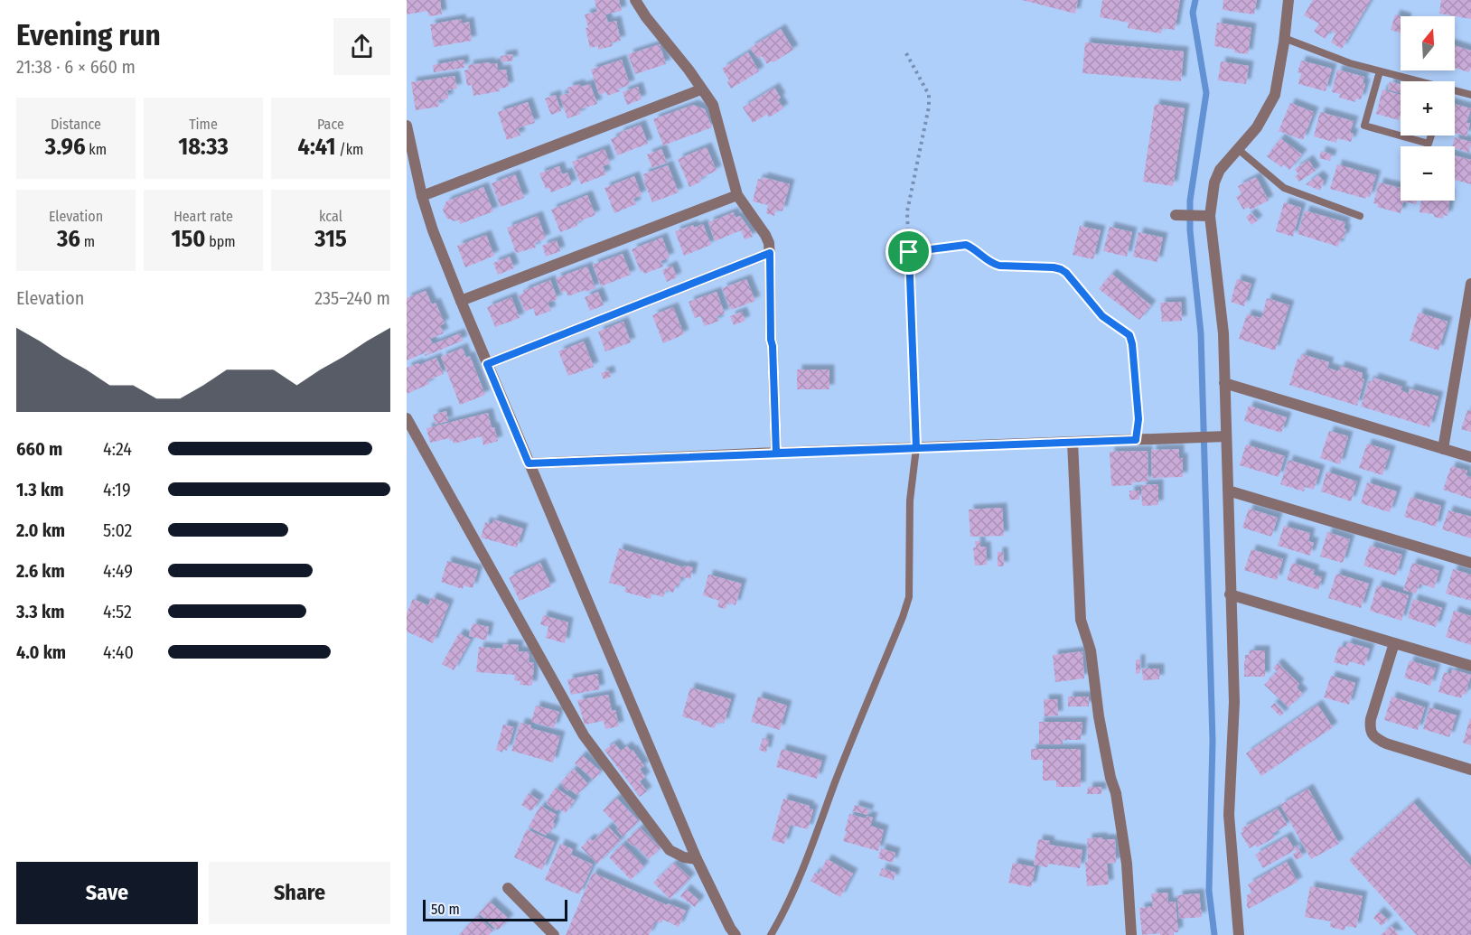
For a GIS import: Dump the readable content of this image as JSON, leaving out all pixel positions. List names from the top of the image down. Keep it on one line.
{"scale_bar":"50 m","north":"top","page":{"heading":["Evening run","21:38 · 6 × 660 m"],"map_buttons":["+","−"],"stats":[["Distance","3.96 km"],["Time","18:33"],["Pace","4:41 /km"],["Elevation","36 m"],["Heart rate","150 bpm"],["kcal","315"]],"chart":["Elevation","235–240 m"],"list":[{"name":"660 m","note":"4:24"},{"name":"1.3 km","note":"4:19"},{"name":"2.0 km","note":"5:02"},{"name":"2.6 km","note":"4:49"},{"name":"3.3 km","note":"4:52"},{"name":"4.0 km","note":"4:40"}],"buttons":["Save","Share"],"scale":"50 m"}}
